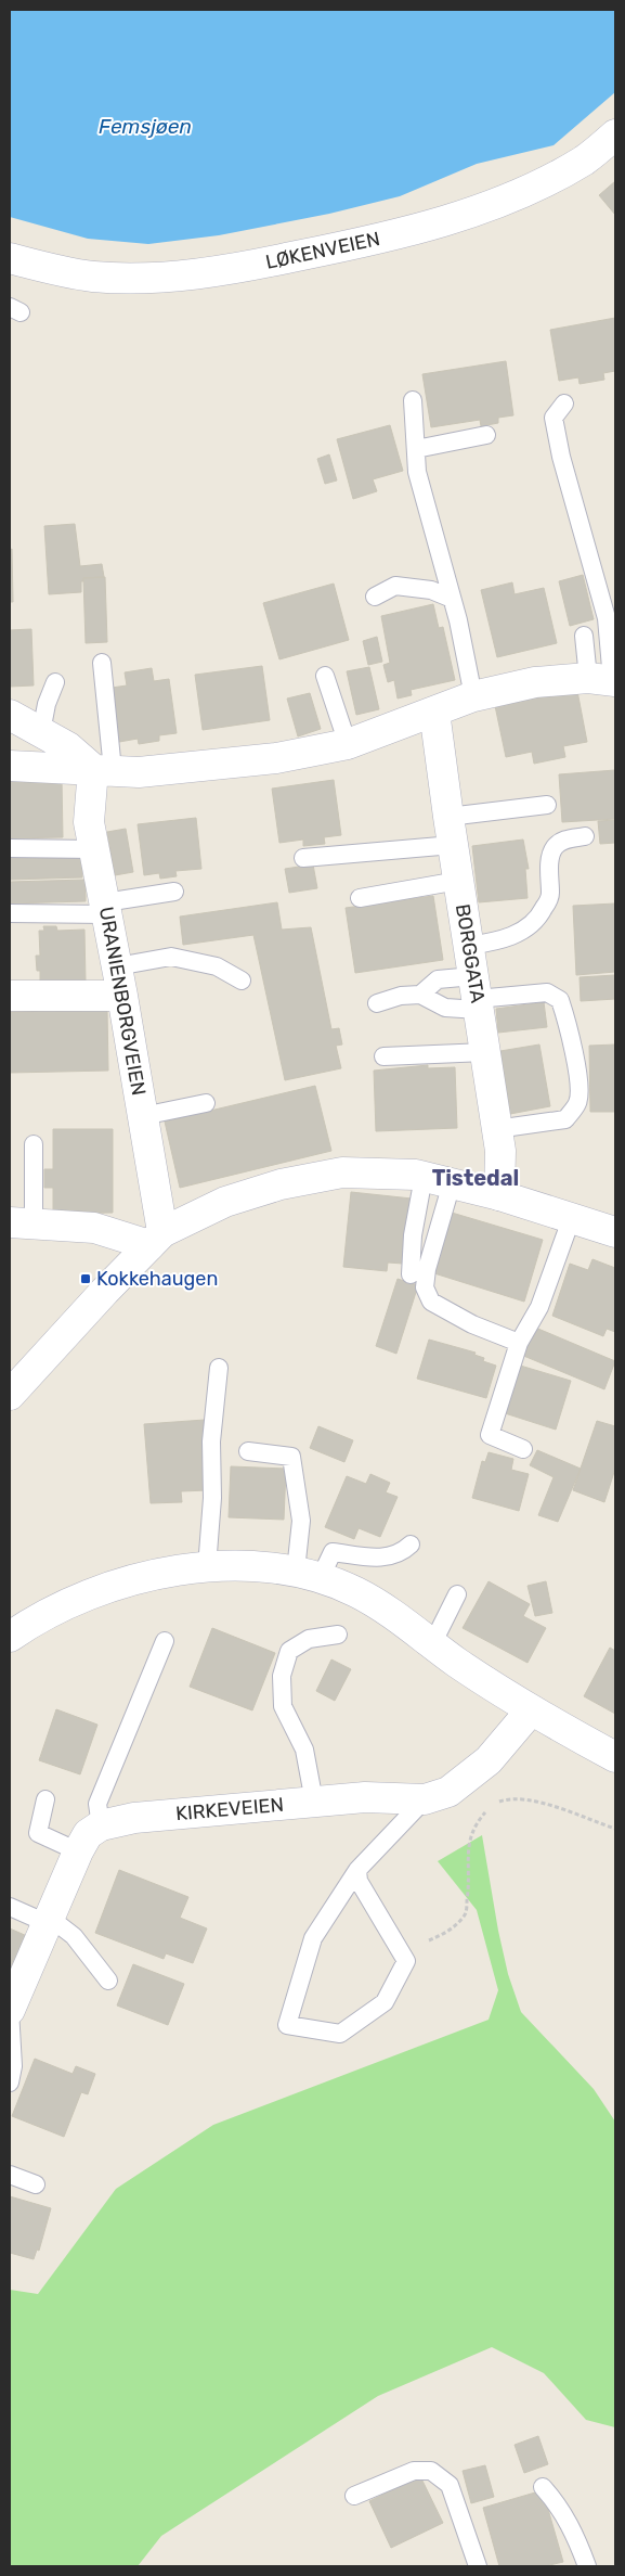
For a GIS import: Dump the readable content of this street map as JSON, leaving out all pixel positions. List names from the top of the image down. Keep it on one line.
{"streets":{"street":["LØKENVEIEN","BORGGATA","URANIENBORGVEIEN","KIRKEVEIEN"]},"districts":["Tistedal"],"water":["Femsjøen"],"places":{"transit":["Kokkehaugen"]}}
